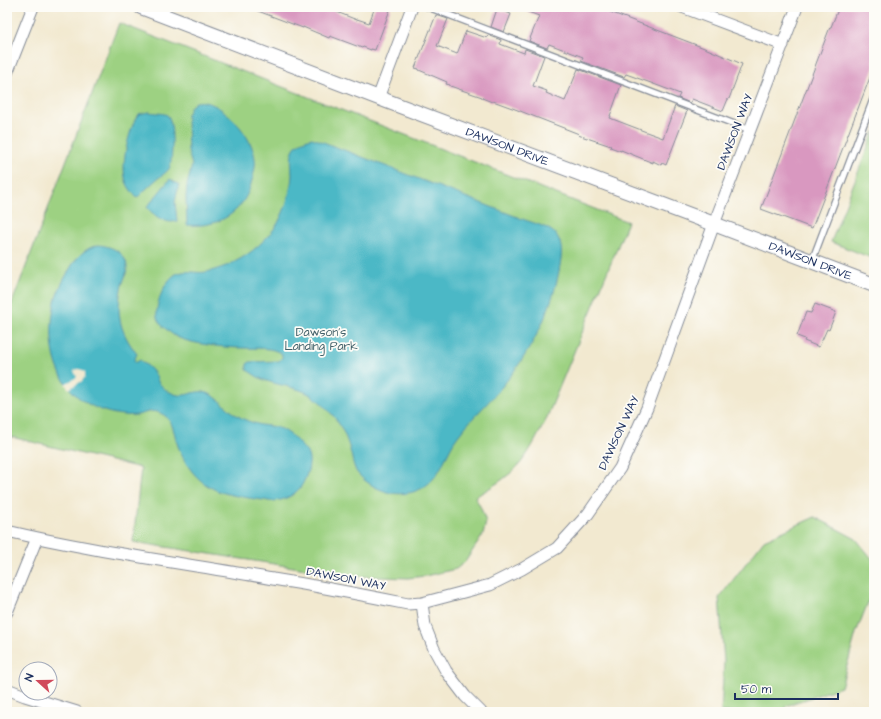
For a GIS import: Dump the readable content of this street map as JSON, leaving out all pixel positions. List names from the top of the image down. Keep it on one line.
{"streets":{"street":["DAWSON WAY","DAWSON DRIVE"]},"crossings":[["DAWSON WAY","DAWSON DRIVE"]],"parks":["Dawson's Landing Park"],"scale_bar":"50 m","north":"left"}
